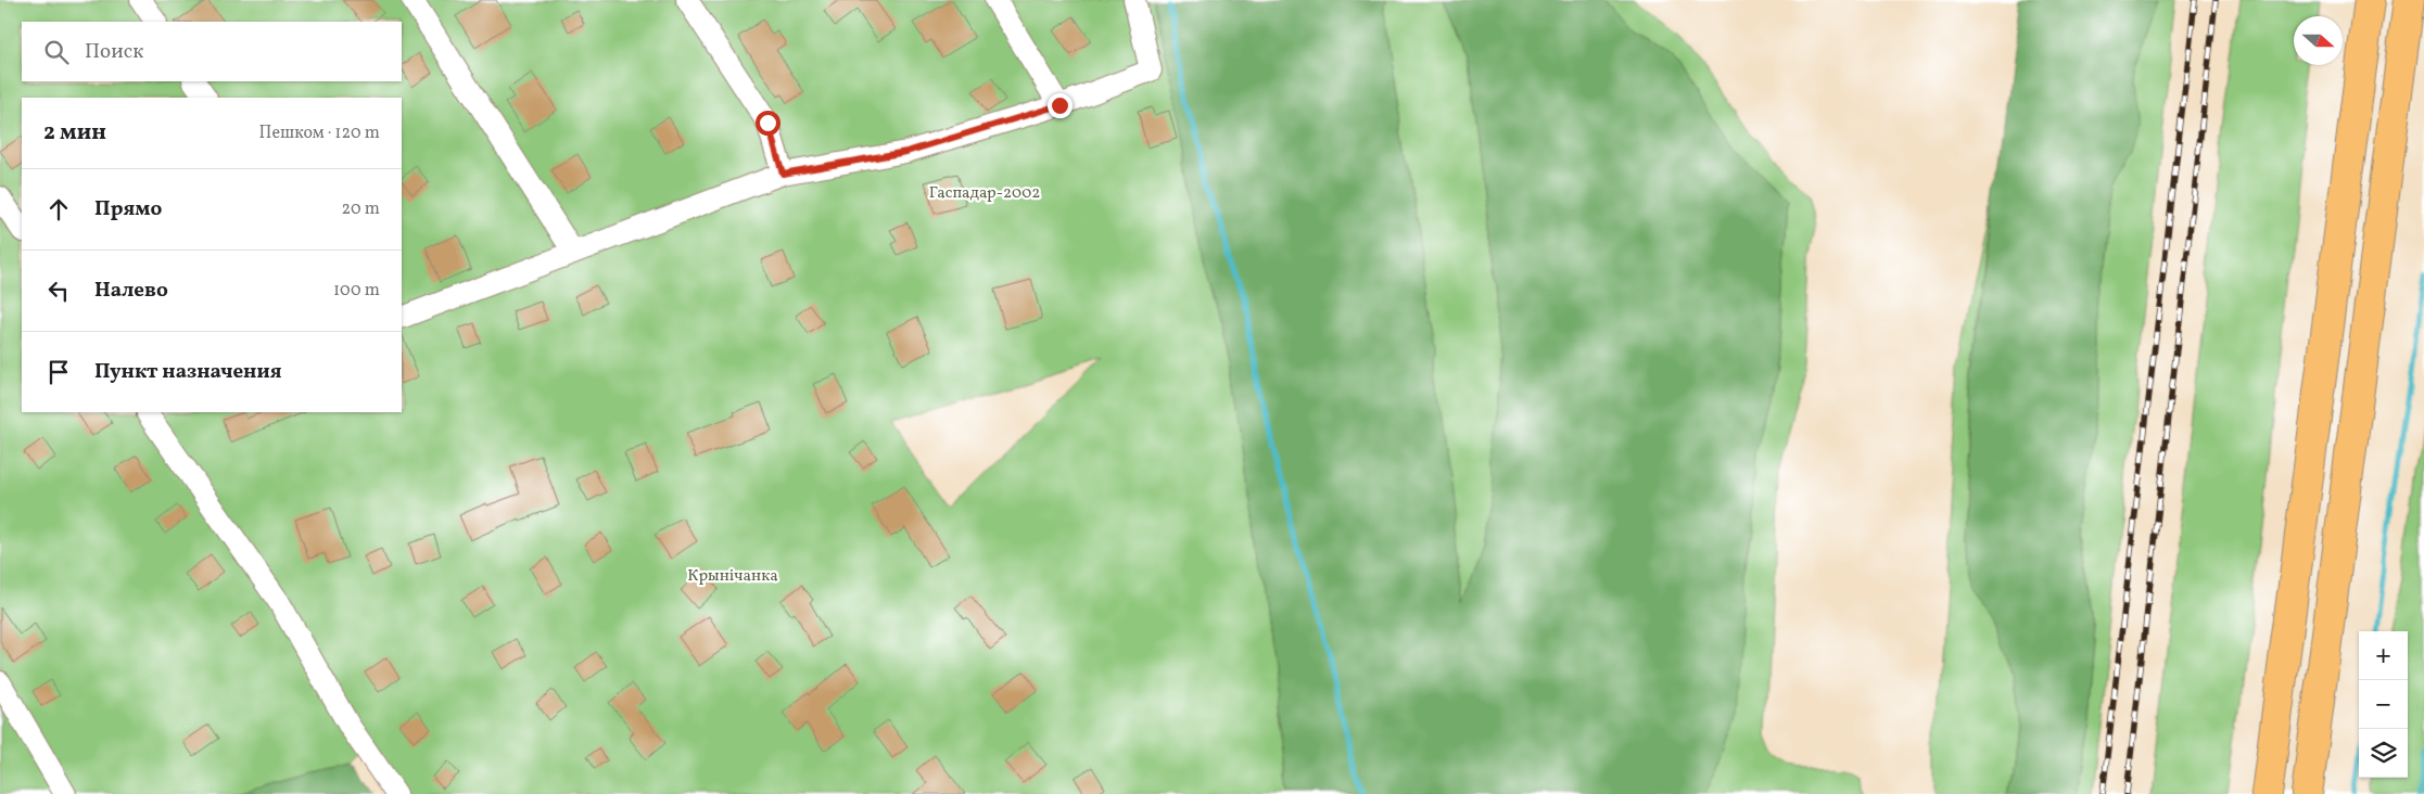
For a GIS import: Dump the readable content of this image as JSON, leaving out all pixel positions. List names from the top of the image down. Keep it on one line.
{"parks":["Гаспадар-2002","Крынічанка"],"north":"right","page":{"search":"Поиск","heading":["2 мин","Пешком · 120 m"],"list":[["Прямо","20 m"],["Налево","100 m"],"Пункт назначения"],"map_buttons":["+","−"]}}
